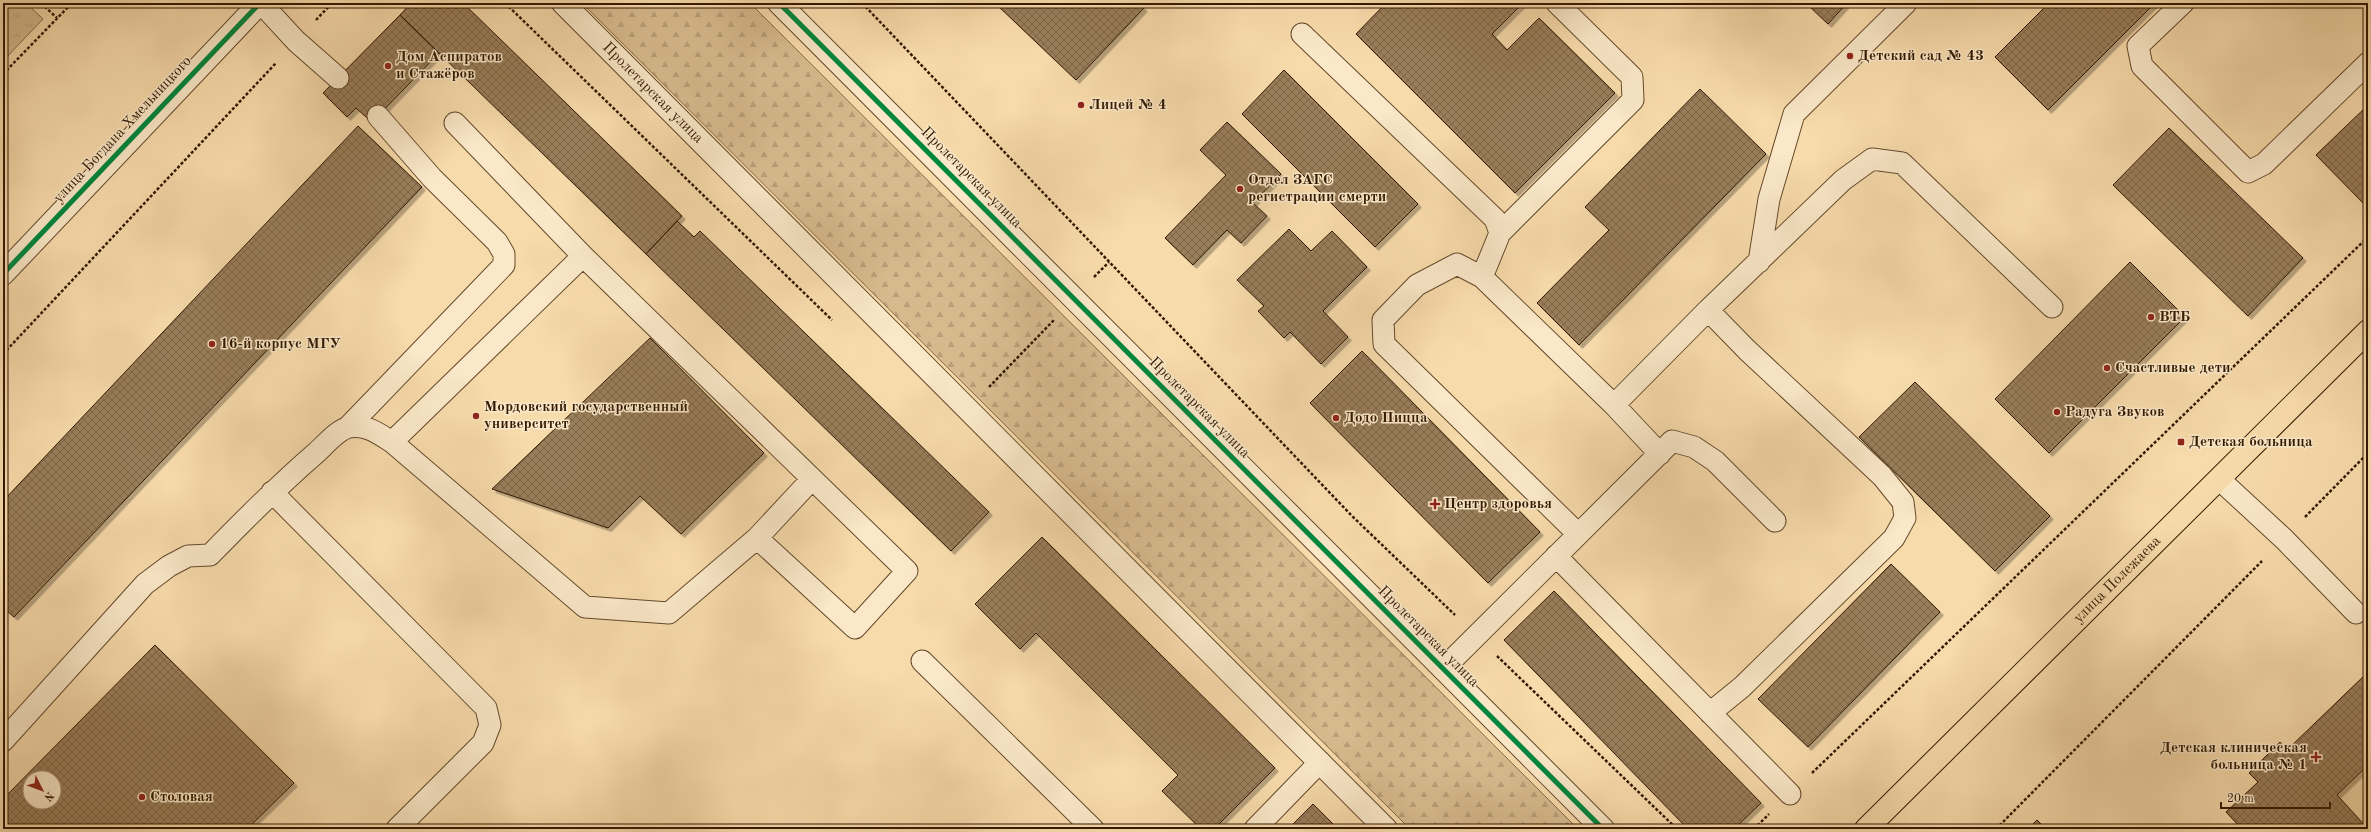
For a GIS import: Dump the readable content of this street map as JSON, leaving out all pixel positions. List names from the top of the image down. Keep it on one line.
{"streets":{"main road":["улица Полежаева"],"street":["Пролетарская улица","улица Богдана Хмельницкого"]},"places":{"other":["Детский сад № 43","Дом Аспиратов и Стажёров","Лицей № 4","Отдел ЗАГС регистрации смерти","ВТБ","16-й корпус МГУ","Счастливые дети","Радуга Звуков","Мордовский государственный университет","Додо Пицца","Столовая"],"transit":["Детская больница"],"health":["Центр здоровья","Детская клиническая больница № 1"]},"scale_bar":"20 m","north":"bottom right"}
